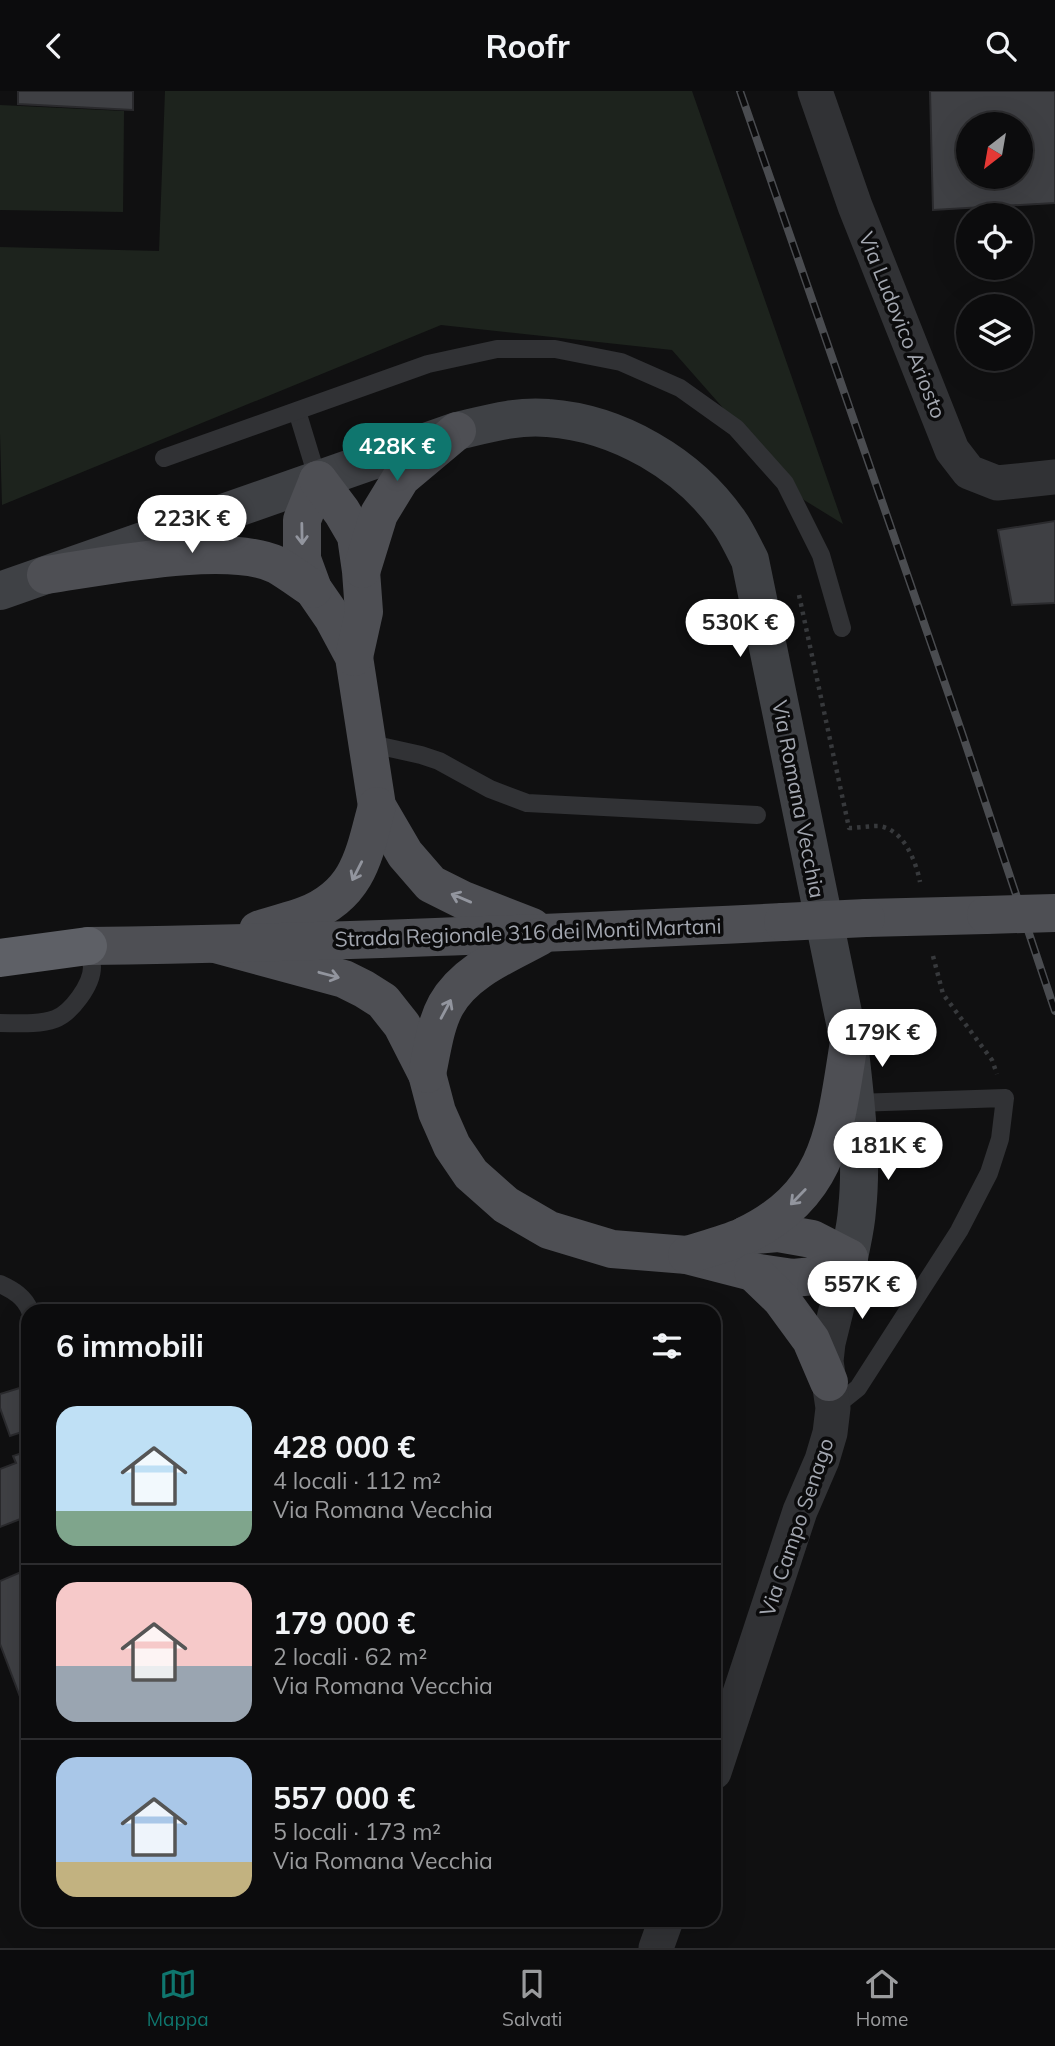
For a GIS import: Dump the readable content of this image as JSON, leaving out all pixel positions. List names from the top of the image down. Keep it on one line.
{"streets":{"highway":["Strada Regionale 316 dei Monti Martani"],"street":["Via Ludovico Ariosto","Via Romana Vecchia","Via Campo Senago"]},"crossings":[["Via Romana Vecchia","Via Campo Senago"]],"north":"bottom left","page":{"header":"Roofr","price":["428K €","223K €","530K €","179K €","181K €","557K €"],"heading":"6 immobili","list":[{"name":"428 000 €","note":"4 locali · 112 m² · Via Romana Vecchia"},{"name":"179 000 €","note":"2 locali · 62 m² · Via Romana Vecchia"},{"name":"557 000 €","note":"5 locali · 173 m² · Via Romana Vecchia"}],"tabs":["Mappa","Salvati","Home"]}}
